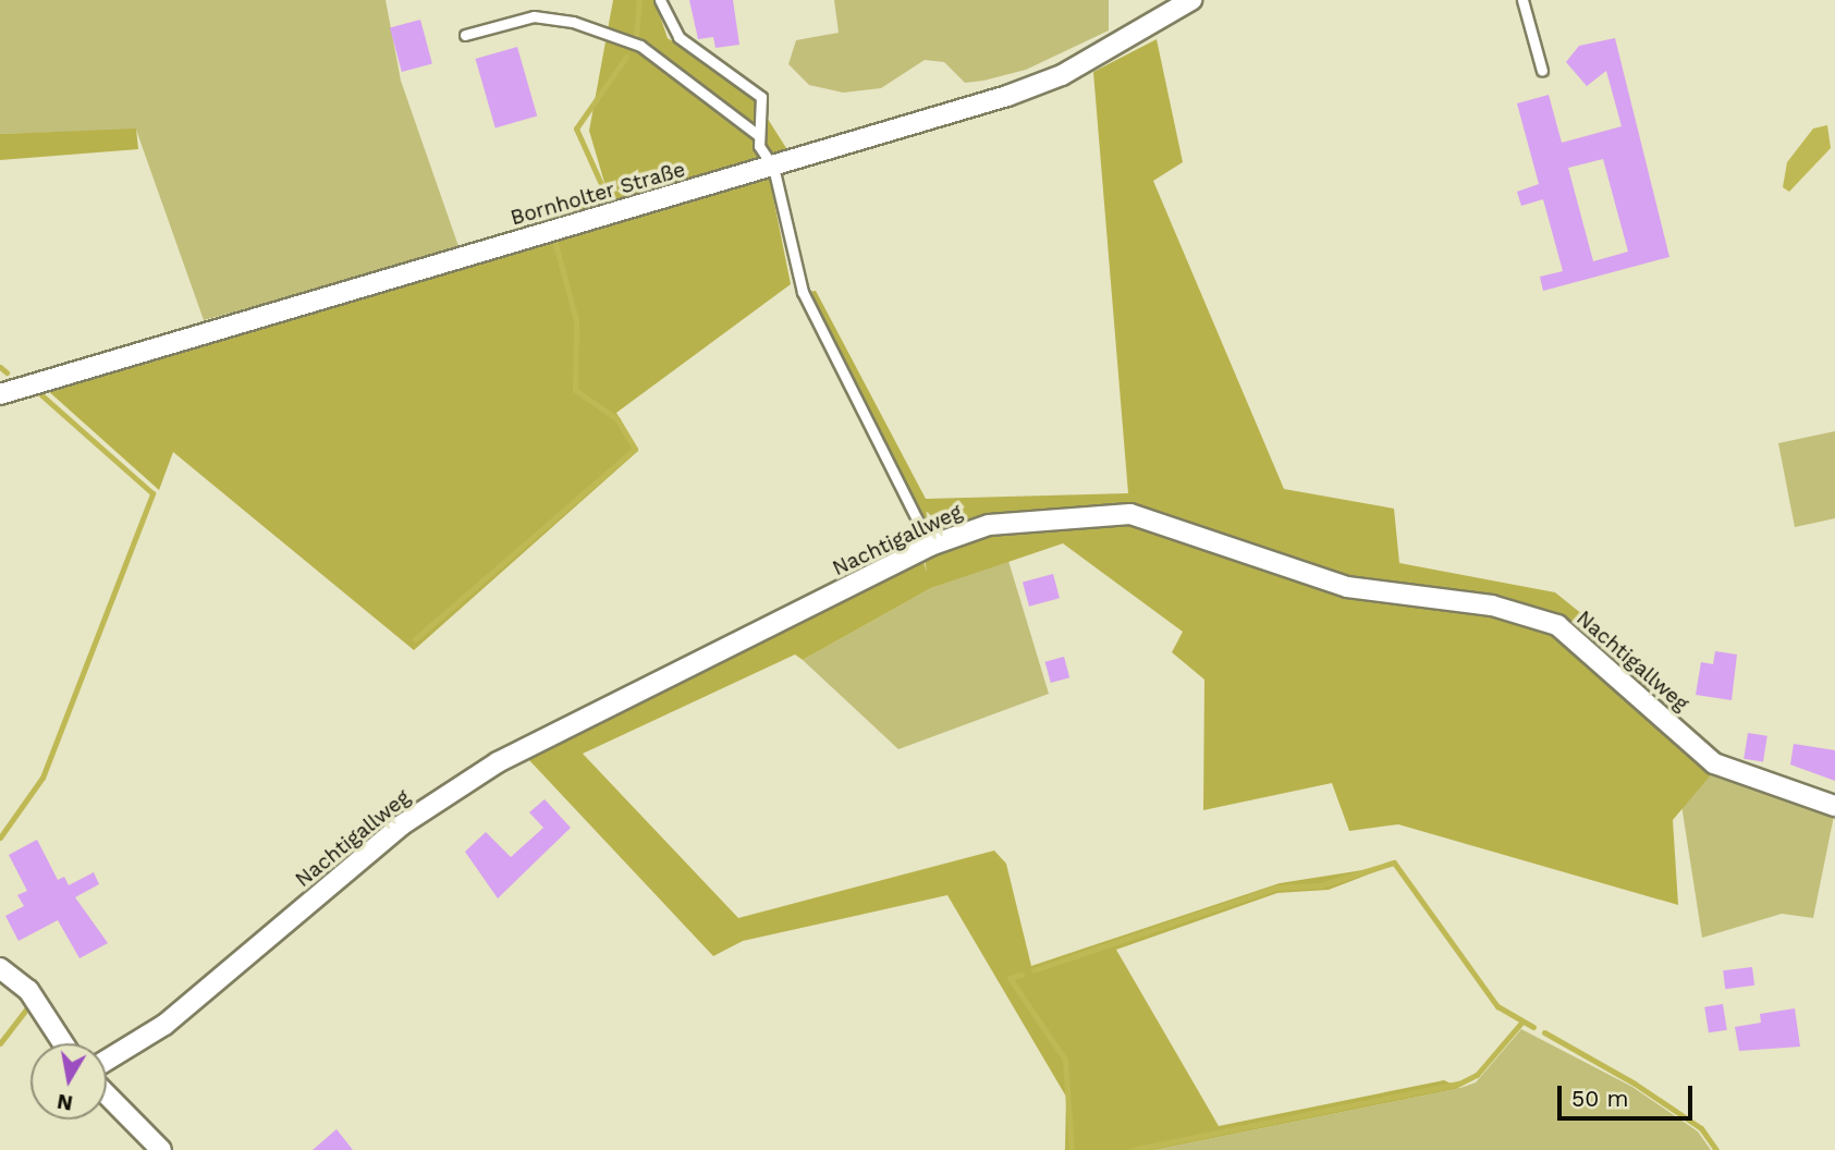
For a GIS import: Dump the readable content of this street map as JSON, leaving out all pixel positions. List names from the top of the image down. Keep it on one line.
{"streets":{"street":["Bornholter Straße","Nachtigallweg"]},"scale_bar":"50 m","north":"bottom"}
